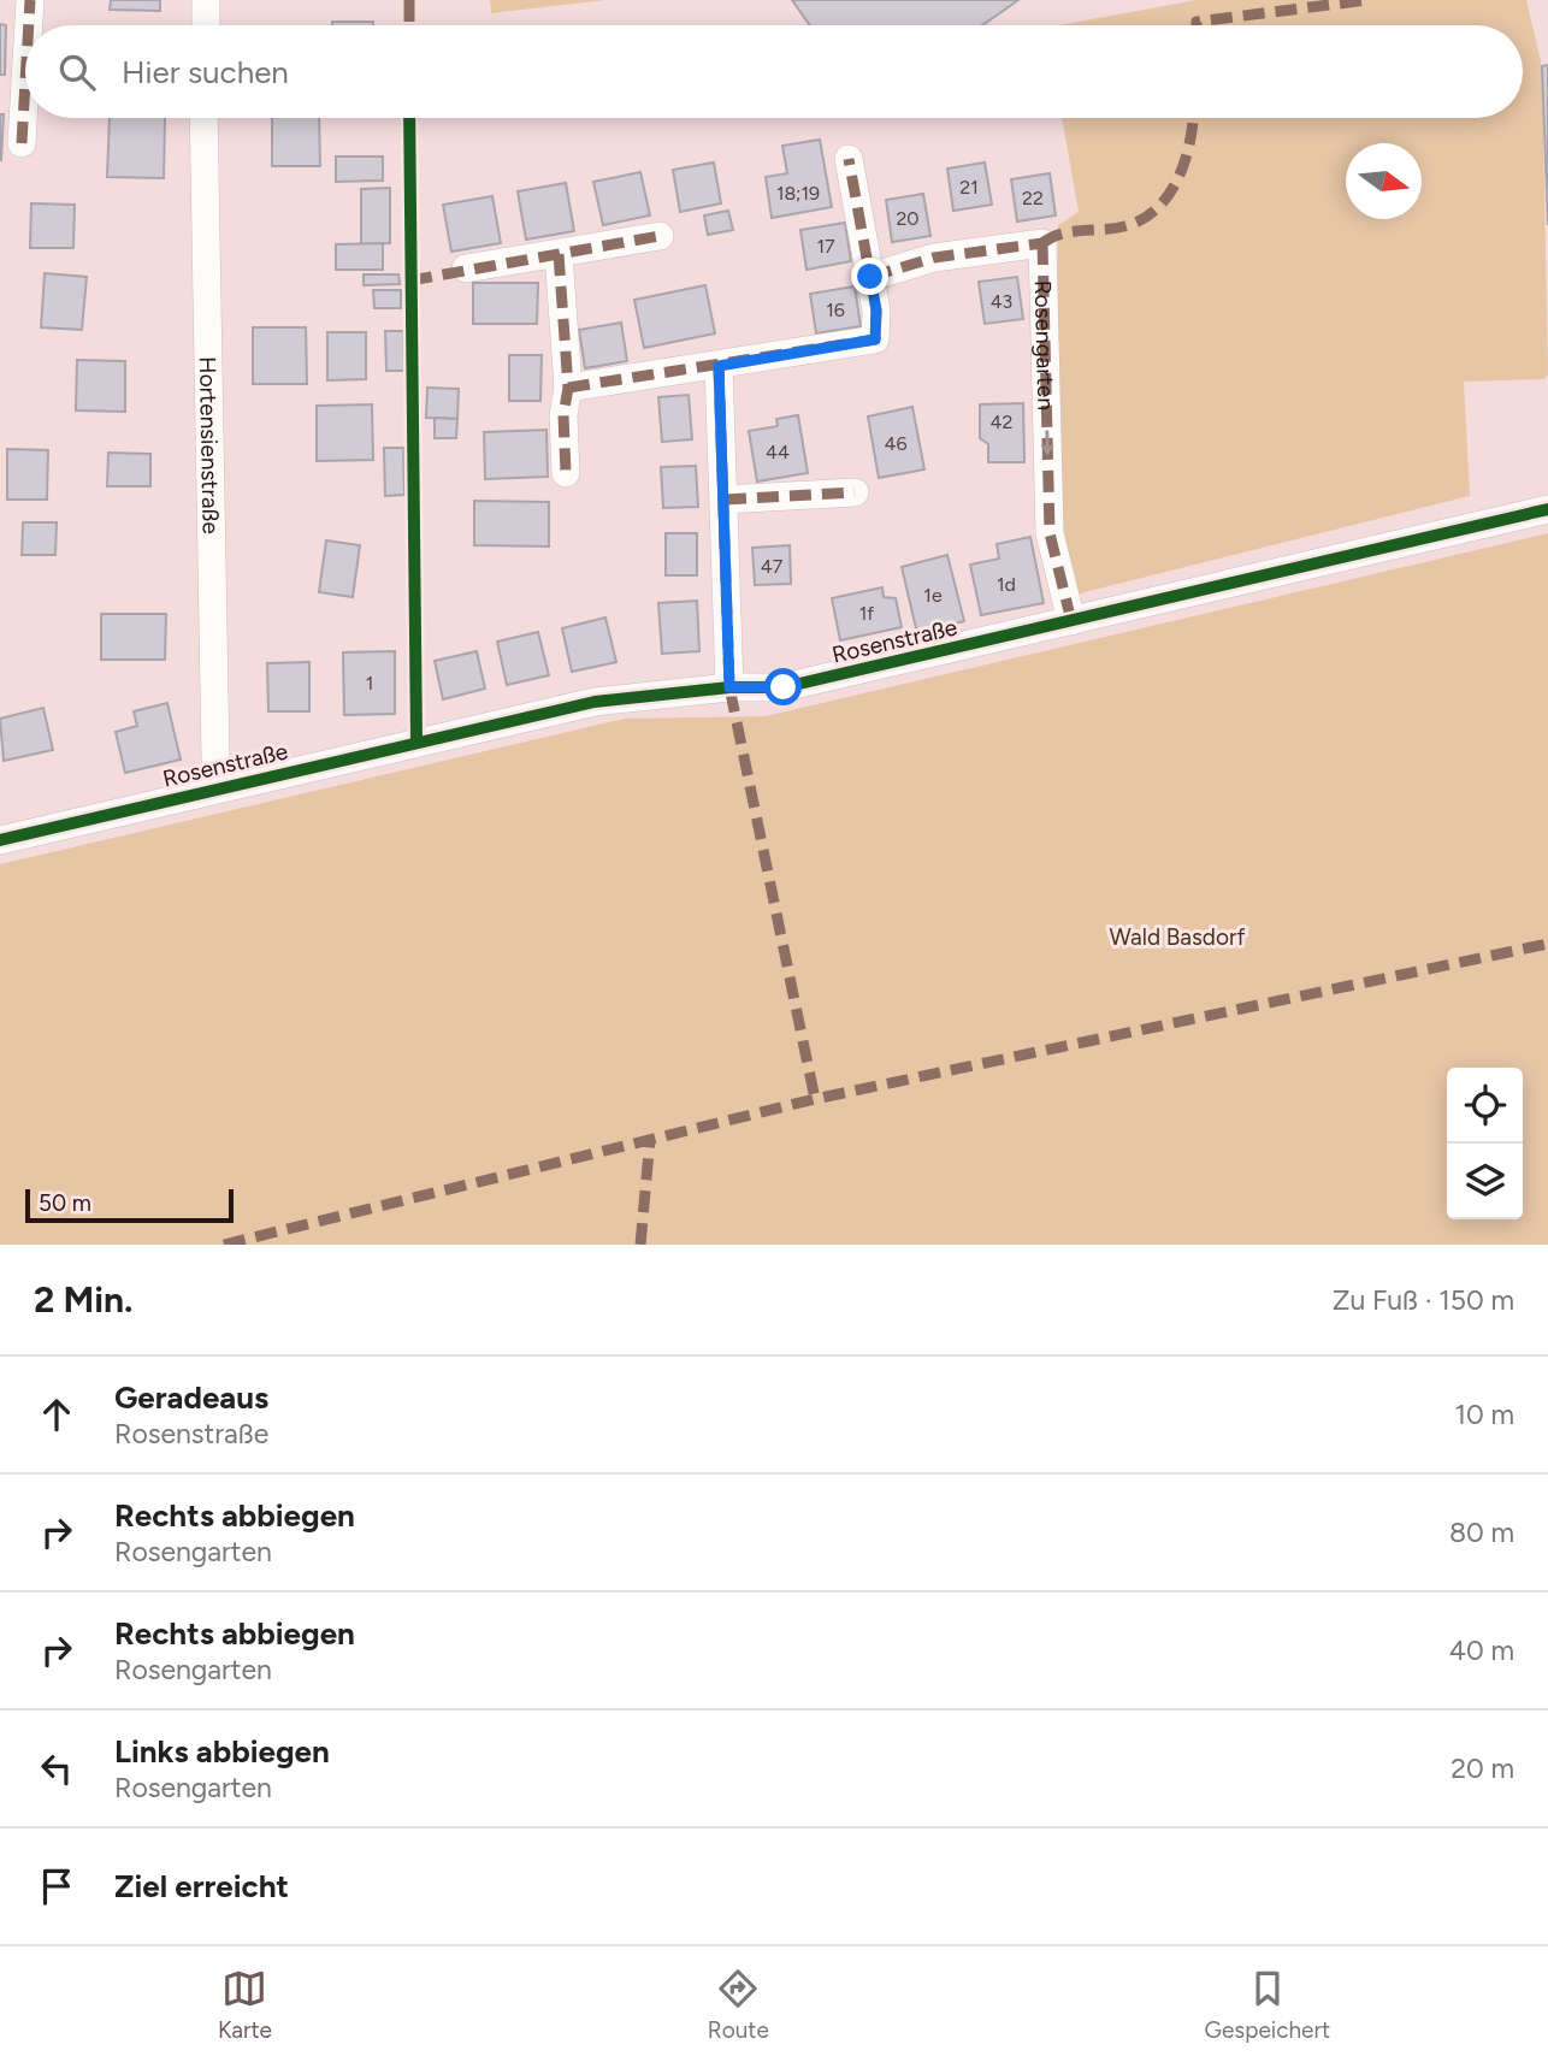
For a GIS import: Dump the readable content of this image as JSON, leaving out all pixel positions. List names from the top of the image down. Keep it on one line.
{"streets":{"street":["Rosengarten","Hortensienstraße","Rosenstraße"]},"crossings":[["Rosengarten","Rosenstraße"],["Hortensienstraße","Rosenstraße"]],"parks":["Wald Basdorf"],"house_numbers":["21","18;19","22","20","17","43","16","42","46","44","47","1d","1e","1f","1"],"scale_bar":"50 m","north":"right","page":{"search":"Hier suchen","scale":"50 m","heading":["2 Min.","Zu Fuß · 150 m"],"list":[["Geradeaus","Rosenstraße","10 m"],["Rechts abbiegen","Rosengarten","80 m"],["Rechts abbiegen","Rosengarten","40 m"],["Links abbiegen","Rosengarten","20 m"],"Ziel erreicht"],"nav":["Karte","Route","Gespeichert"]}}
